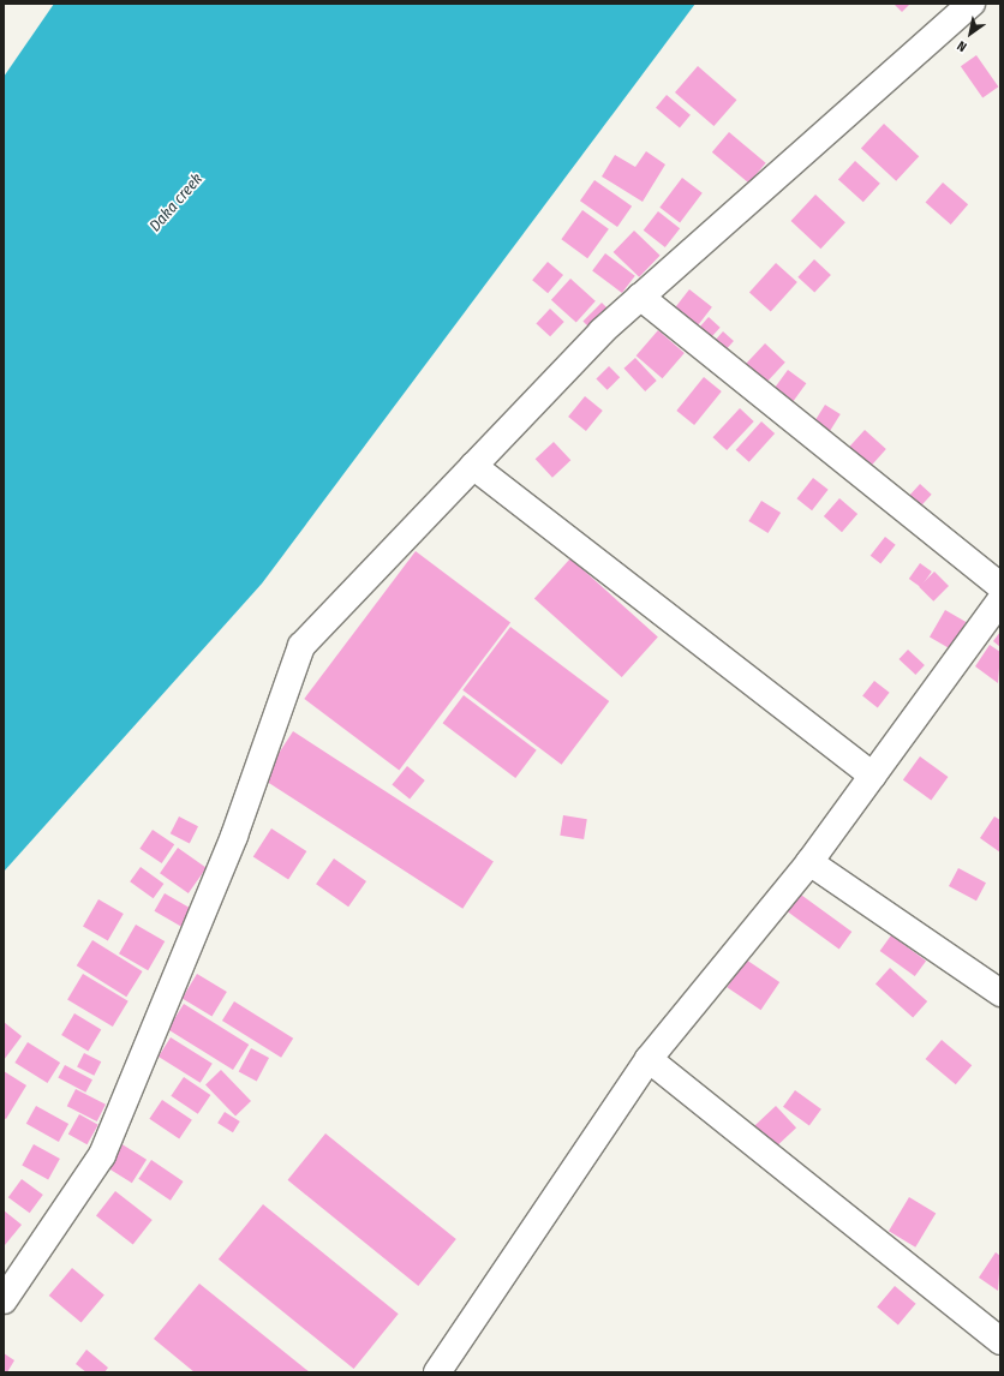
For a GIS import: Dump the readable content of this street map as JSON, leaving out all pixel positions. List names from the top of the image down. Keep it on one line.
{"water":["Daka creek"],"north":"bottom left"}
